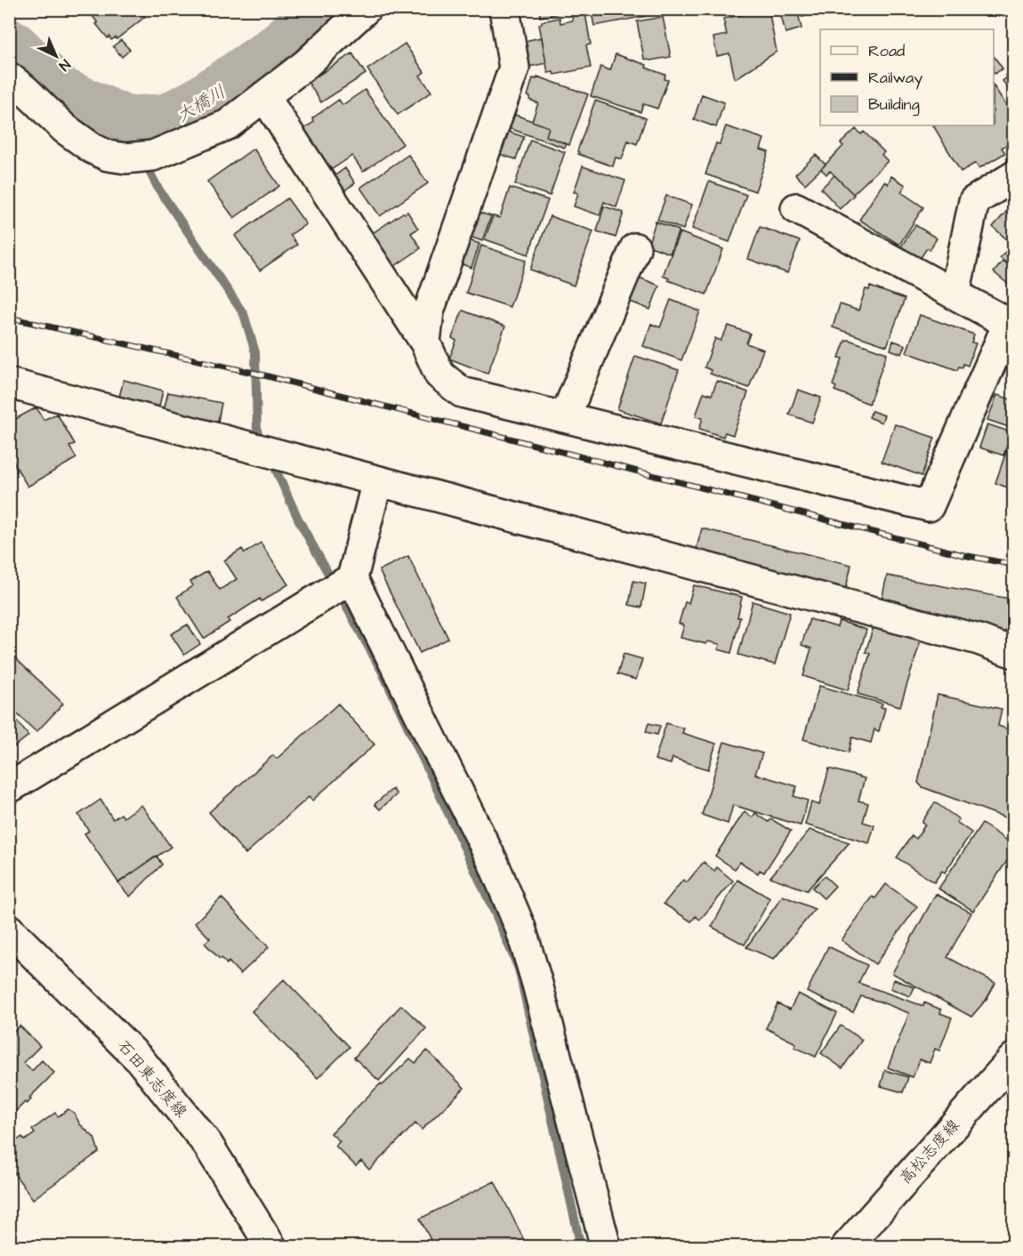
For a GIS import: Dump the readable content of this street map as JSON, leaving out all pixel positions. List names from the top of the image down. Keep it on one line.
{"streets":{"street":["石田東志度線","高松志度線"]},"water":["大橋川"],"legend":["Road","Railway","Building"],"north":"bottom right"}
